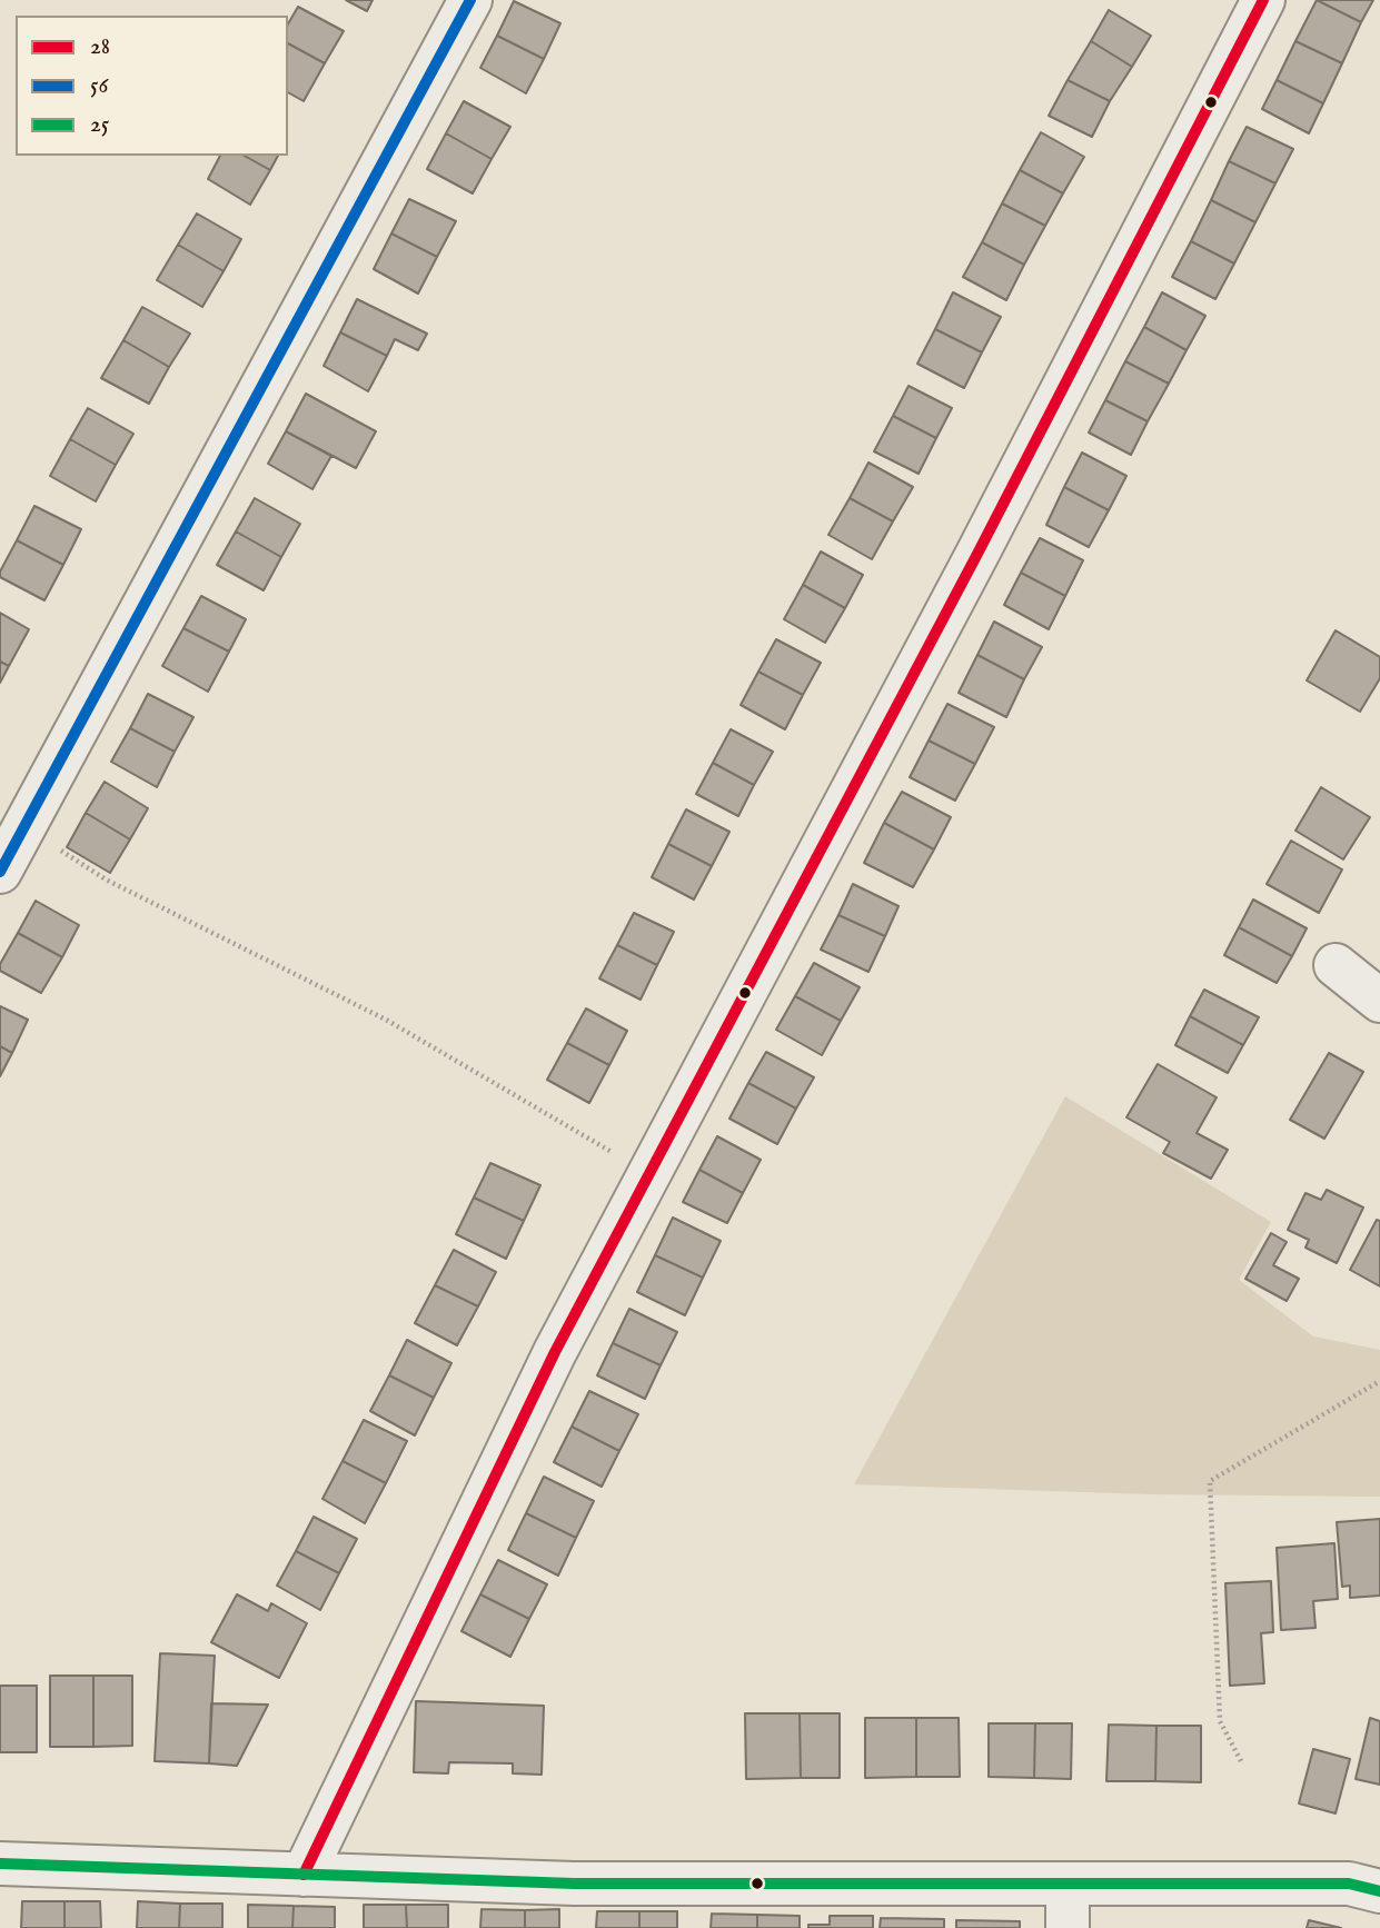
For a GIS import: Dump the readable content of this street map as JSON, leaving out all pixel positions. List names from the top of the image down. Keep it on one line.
{"lines":["transit line 28","transit line 56","transit line 25"],"legend":["28","56","25"]}
